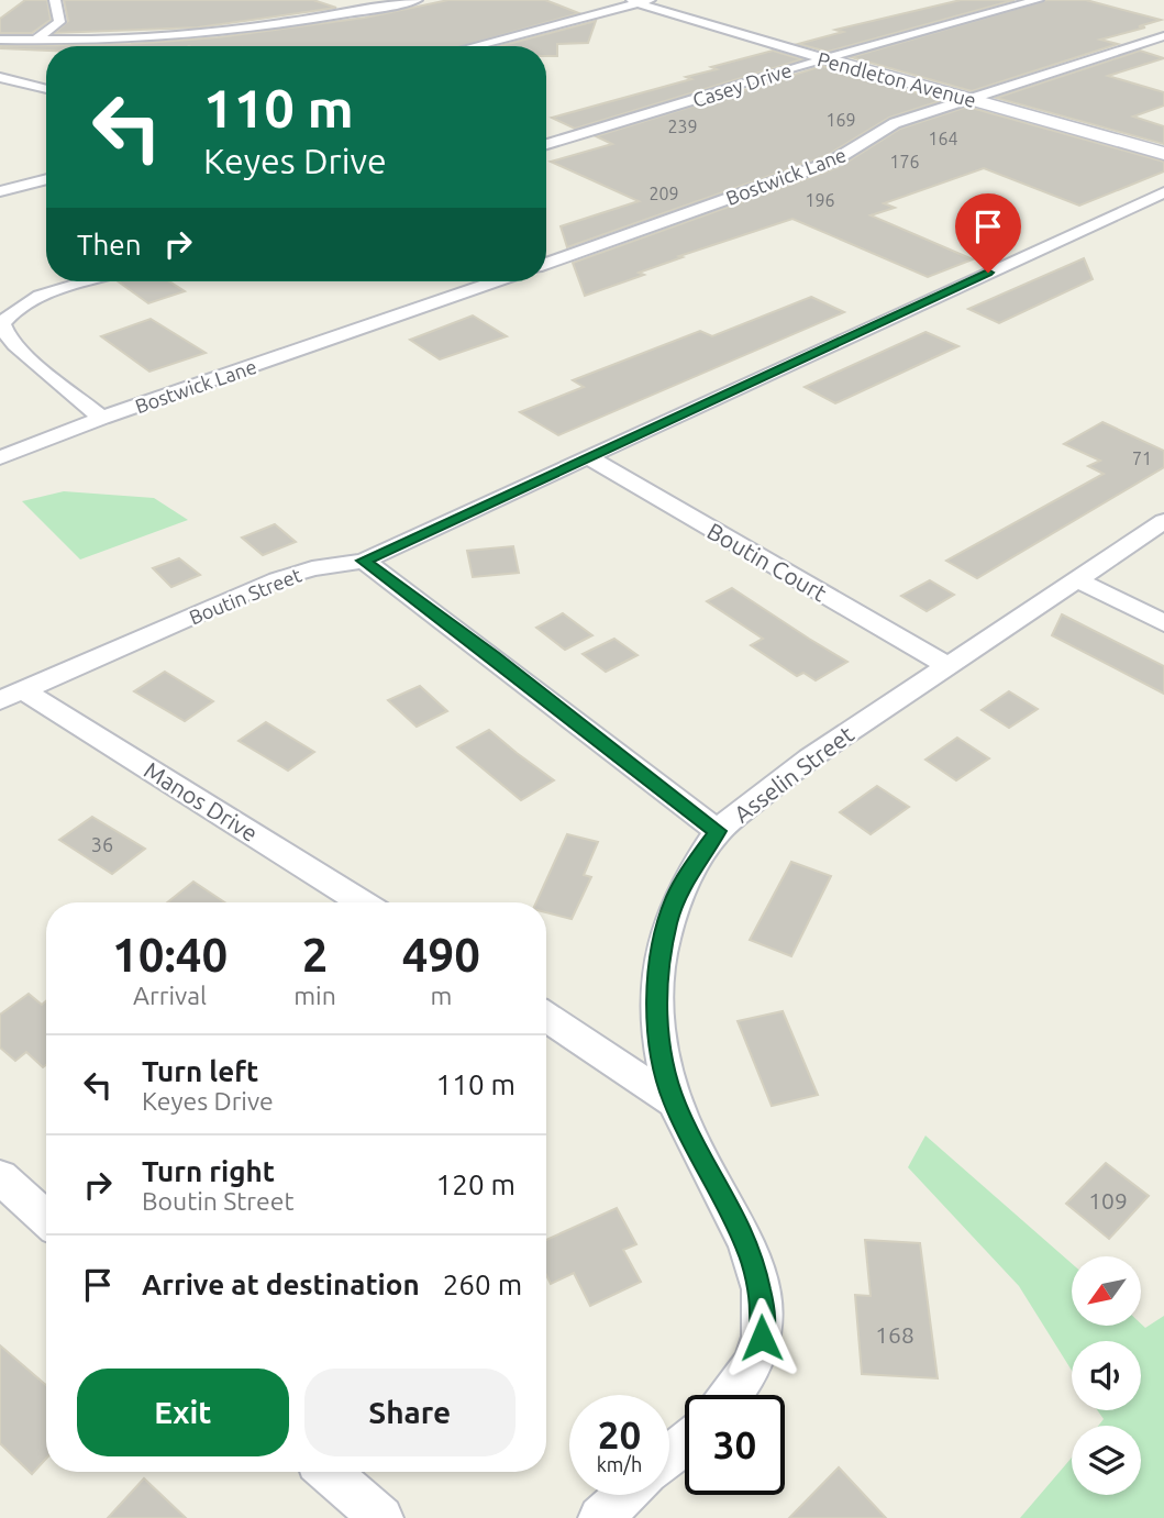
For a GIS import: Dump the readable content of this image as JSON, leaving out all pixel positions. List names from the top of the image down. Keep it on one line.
{"streets":{"street":["Pendleton Avenue","Casey Drive","Bostwick Lane","Boutin Court","Boutin Street","Asselin Street","Manos Drive"]},"crossings":[["Pendleton Avenue","Casey Drive"],["Pendleton Avenue","Bostwick Lane"],["Boutin Court","Boutin Street"],["Boutin Court","Asselin Street"],["Boutin Street","Manos Drive"]],"house_numbers":["169","239","164","176","209","196","71","36","109","168"],"north":"bottom left","page":{"turn":["110 m","Keyes Drive"],"then":"Then","eta":["10:40","Arrival","2","min","490","m"],"list":[{"name":"Turn left","note":"Keyes Drive","value":"110 m"},{"name":"Turn right","note":"Boutin Street","value":"120 m"},{"name":"Arrive at destination","value":"260 m"}],"buttons":["Exit","Share"],"speed":"20 km/h","limit":"30"}}
